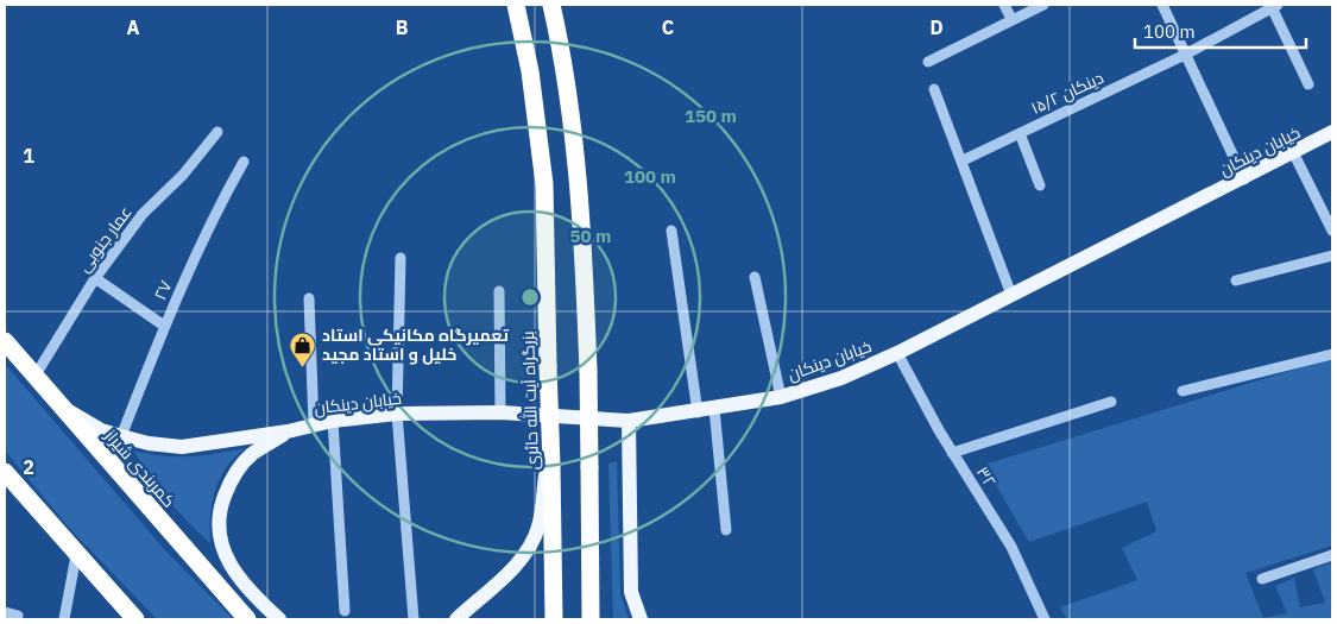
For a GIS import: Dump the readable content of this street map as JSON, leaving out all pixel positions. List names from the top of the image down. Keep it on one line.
{"streets":{"highway":["بزرگراه آیت الله حائری","کمربندی شیراز"],"main road":["خیابان دینکان"],"street":["۱۵/۲ دینکان","عمار جنوبی","۲۷","۳۲"]},"crossings":[["خیابان دینکان","۲۷"],["خیابان دینکان","کمربندی شیراز"],["خیابان دینکان","۳۲"],["عمار جنوبی","کمربندی شیراز"]],"places":{"shop":["تعمیرگاه مکانیکی استاد خلیل و استاد مجید"]},"scale_bar":"100 m","grid":{"columns":["A","B","C","D"],"rows":["1","2"]},"rings":["150 m","100 m","50 m"]}
